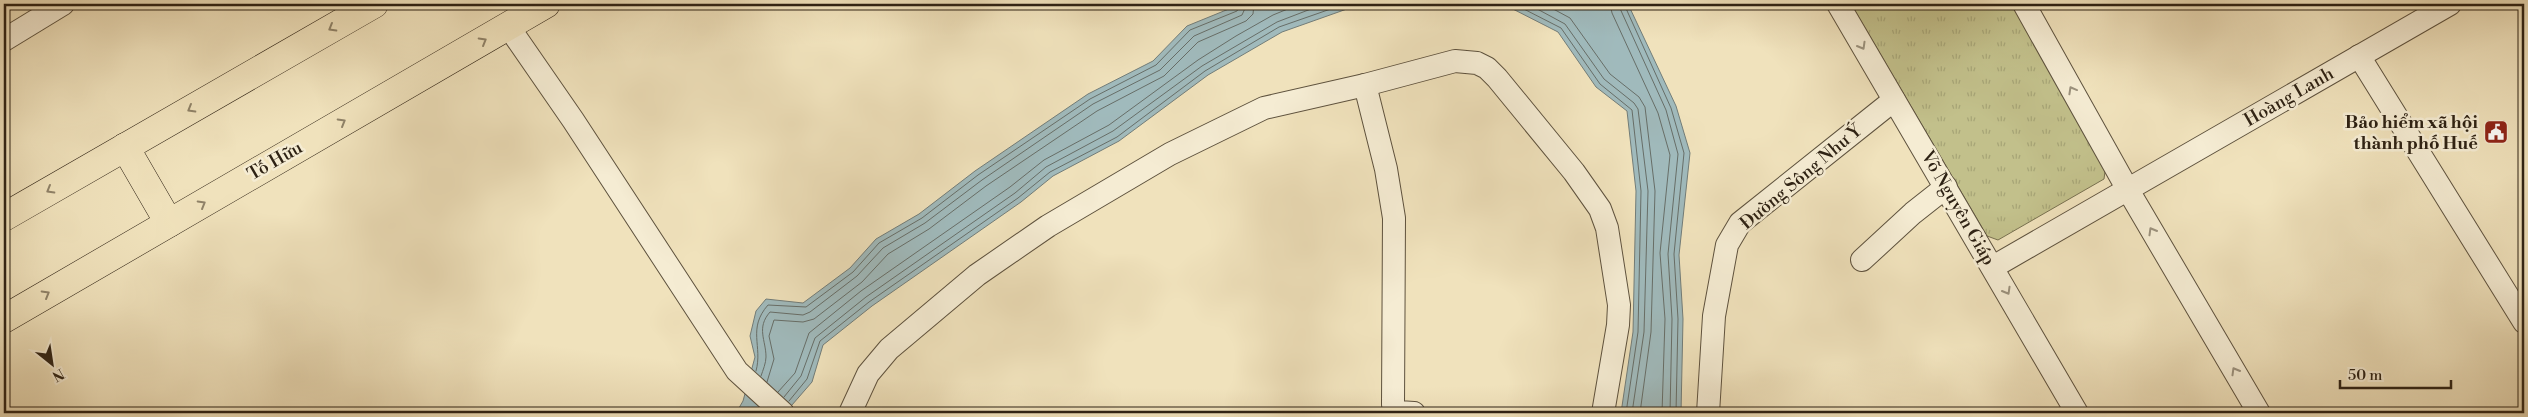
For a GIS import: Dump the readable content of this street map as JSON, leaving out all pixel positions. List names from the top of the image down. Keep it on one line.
{"streets":{"main road":["Tố Hữu"],"street":["Hoàng Lanh","Đường Sông Như Ý","Võ Nguyên Giáp"]},"crossings":[["Hoàng Lanh","Võ Nguyên Giáp"],["Đường Sông Như Ý","Võ Nguyên Giáp"]],"places":{"public building":["Bảo hiểm xã hội thành phố Huế"]},"scale_bar":"50 m","north":"bottom right"}
